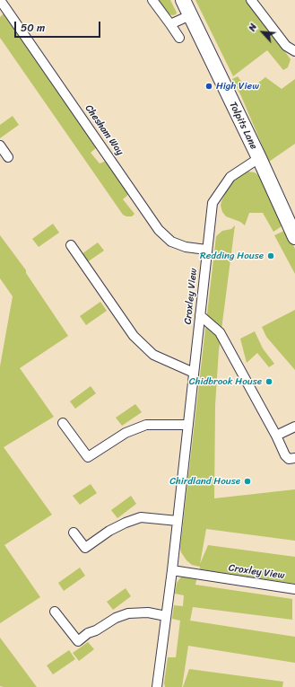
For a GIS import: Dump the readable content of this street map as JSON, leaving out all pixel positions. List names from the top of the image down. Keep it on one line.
{"streets":{"main road":["Tolpits Lane"],"street":["Chesham Way","Croxley View"]},"crossings":[["Tolpits Lane","Croxley View"],["Chesham Way","Croxley View"]],"places":["High View","Redding House","Chidbrook House","Chirdland House"],"scale_bar":"50 m","north":"top left"}
